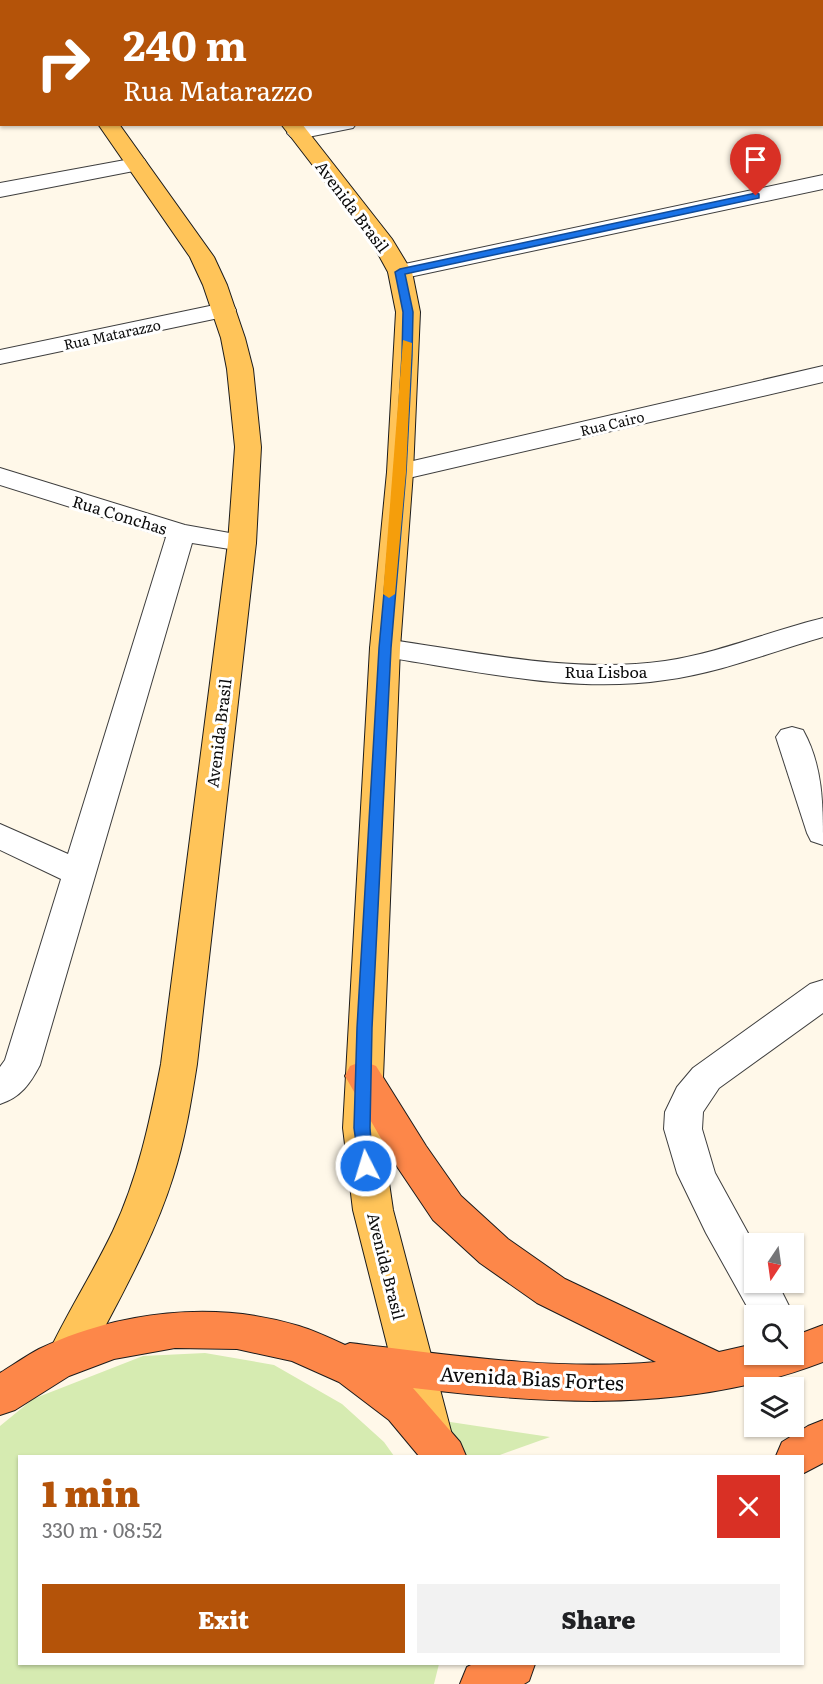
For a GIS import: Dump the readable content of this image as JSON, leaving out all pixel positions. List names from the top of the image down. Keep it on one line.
{"streets":{"highway":["Avenida Bias Fortes"],"main road":["Avenida Brasil"],"street":["Rua Matarazzo","Rua Cairo","Rua Conchas","Rua Lisboa"]},"crossings":[["Avenida Brasil","Rua Matarazzo"],["Avenida Brasil","Rua Cairo"],["Avenida Brasil","Rua Conchas"],["Avenida Brasil","Rua Lisboa"],["Avenida Brasil","Avenida Bias Fortes"]],"north":"bottom","page":{"turn":["240 m","Rua Matarazzo"],"heading":["1 min","330 m · 08:52"],"buttons":["Exit","Share"]}}
